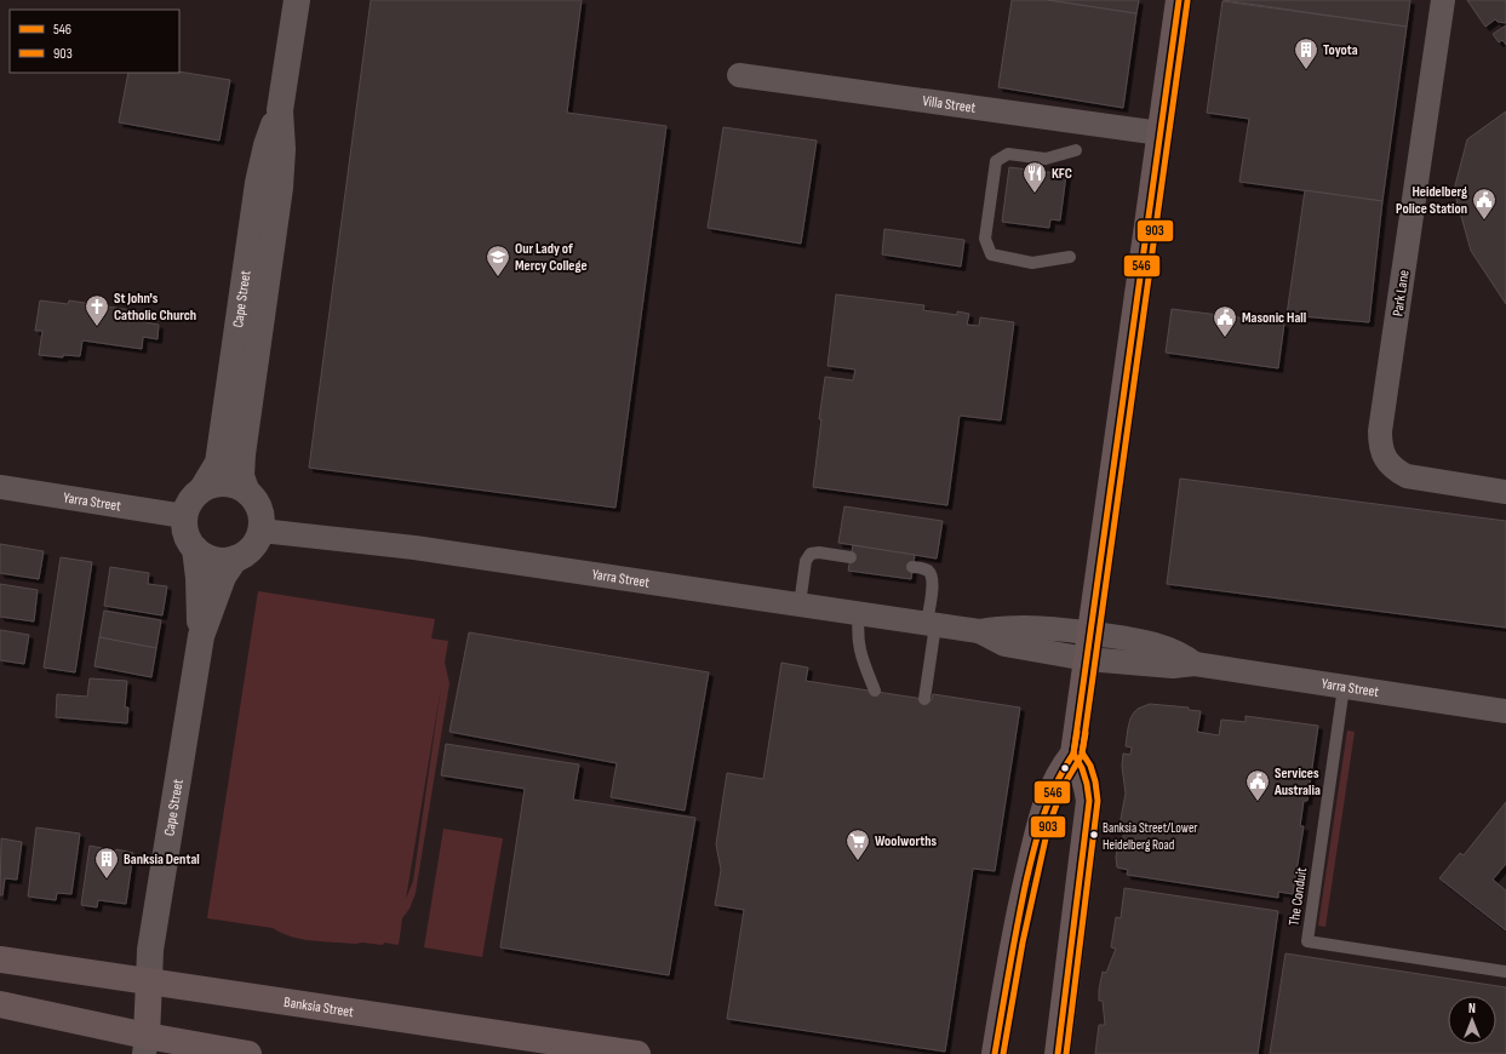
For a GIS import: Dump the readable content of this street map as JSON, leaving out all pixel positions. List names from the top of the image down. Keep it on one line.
{"streets":{"highway":["Banksia Street"],"street":["Villa Street","Park Lane","Cape Street","Yarra Street"],"lane":["The Conduit"]},"crossings":[["Cape Street","Yarra Street"],["Cape Street","Banksia Street"],["Yarra Street","The Conduit"]],"places":{"building":["Toyota","Banksia Dental"],"restaurant":["KFC"],"public building":["Heidelberg Police Station","Masonic Hall","Services Australia"],"school or university":["Our Lady of Mercy College"],"church":["St John's Catholic Church"],"other":["Banksia Street/Lower Heidelberg Road"],"supermarket":["Woolworths"]},"lines":["transit line 546","transit line 903"],"legend":["546","903"],"north":"top"}
